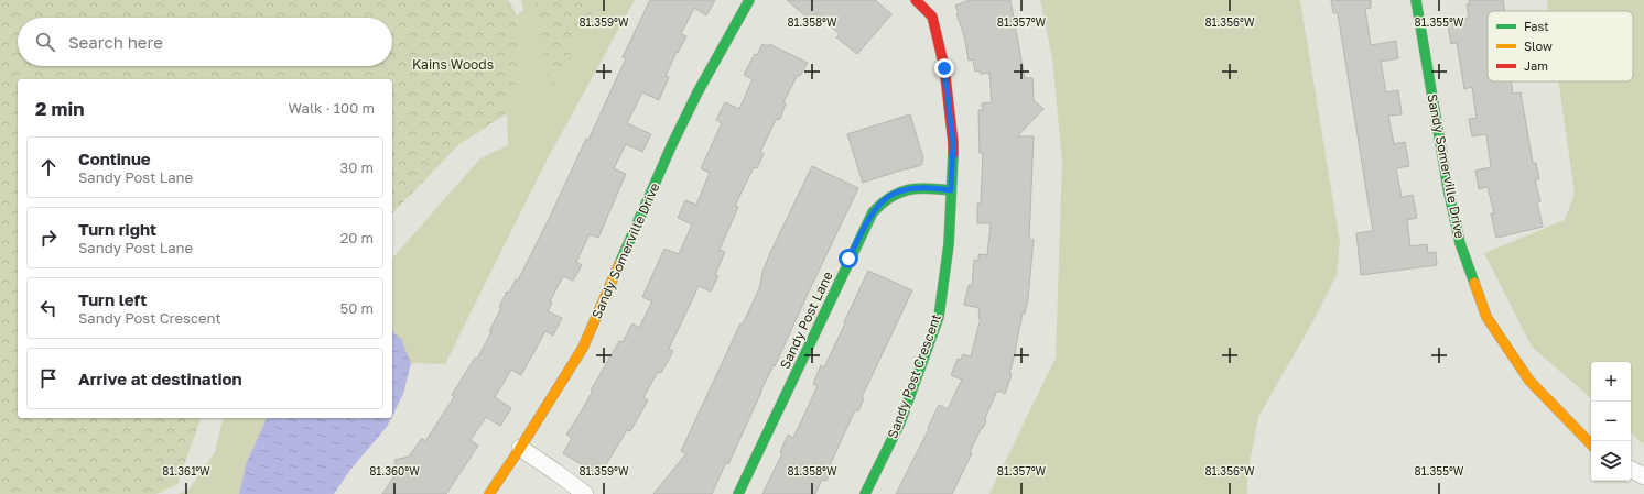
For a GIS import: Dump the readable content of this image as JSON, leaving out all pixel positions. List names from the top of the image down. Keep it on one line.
{"streets":{"street":["Sandy Somerville Drive","Sandy Post Lane","Sandy Post Crescent"]},"crossings":[["Sandy Post Lane","Sandy Post Crescent"]],"parks":["Kains Woods"],"legend":["Fast","Slow","Jam"],"page":{"search":"Search here","heading":["2 min","Walk · 100 m"],"list":[["Continue","Sandy Post Lane","30 m"],["Turn right","Sandy Post Lane","20 m"],["Turn left","Sandy Post Crescent","50 m"],"Arrive at destination"],"map_buttons":["+","−"]},"coordinates":["81.359°W","81.358°W","81.357°W","81.356°W","81.355°W","81.361°W","81.360°W"]}
